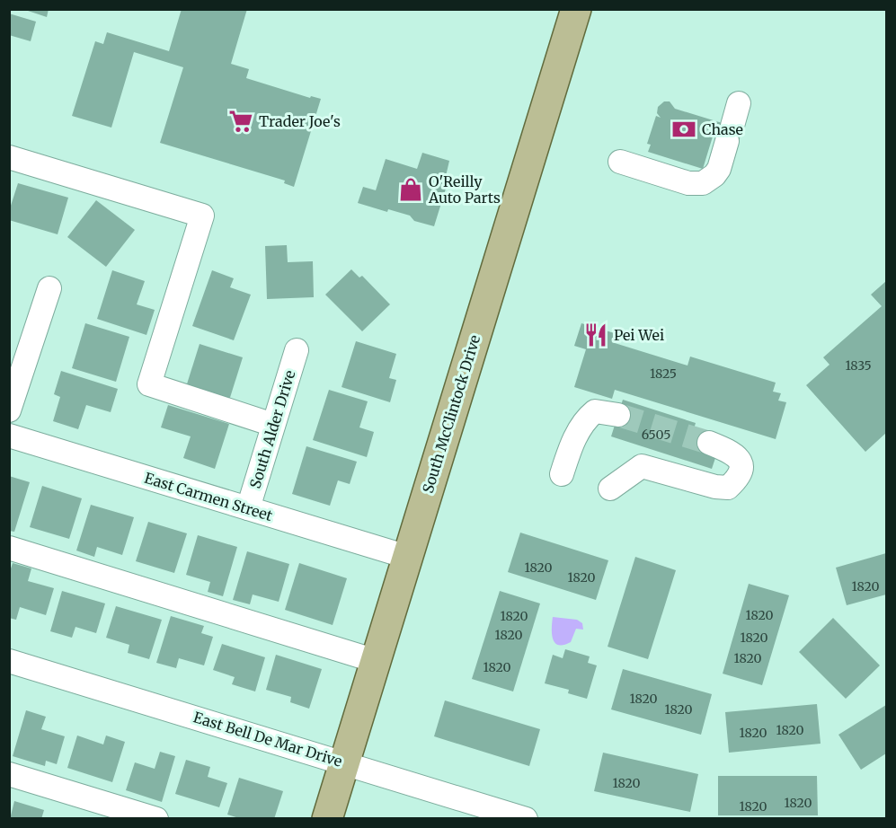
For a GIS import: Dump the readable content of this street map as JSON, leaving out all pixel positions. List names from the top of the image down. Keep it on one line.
{"streets":{"main road":["South McClintock Drive"],"street":["South Alder Drive","East Carmen Street","East Bell De Mar Drive"]},"crossings":[["South McClintock Drive","East Carmen Street"],["South McClintock Drive","East Bell De Mar Drive"],["South Alder Drive","East Carmen Street"]],"places":{"supermarket":["Trader Joe's"],"bank":["Chase"],"shop":["O'Reilly Auto Parts"],"restaurant":["Pei Wei"]},"house_numbers":["1835","1825","6505","1820","1820","1820","1820","1820","1820","1820","1820","1820","1820","1820","1820","1820","1820","1820","1820"]}
